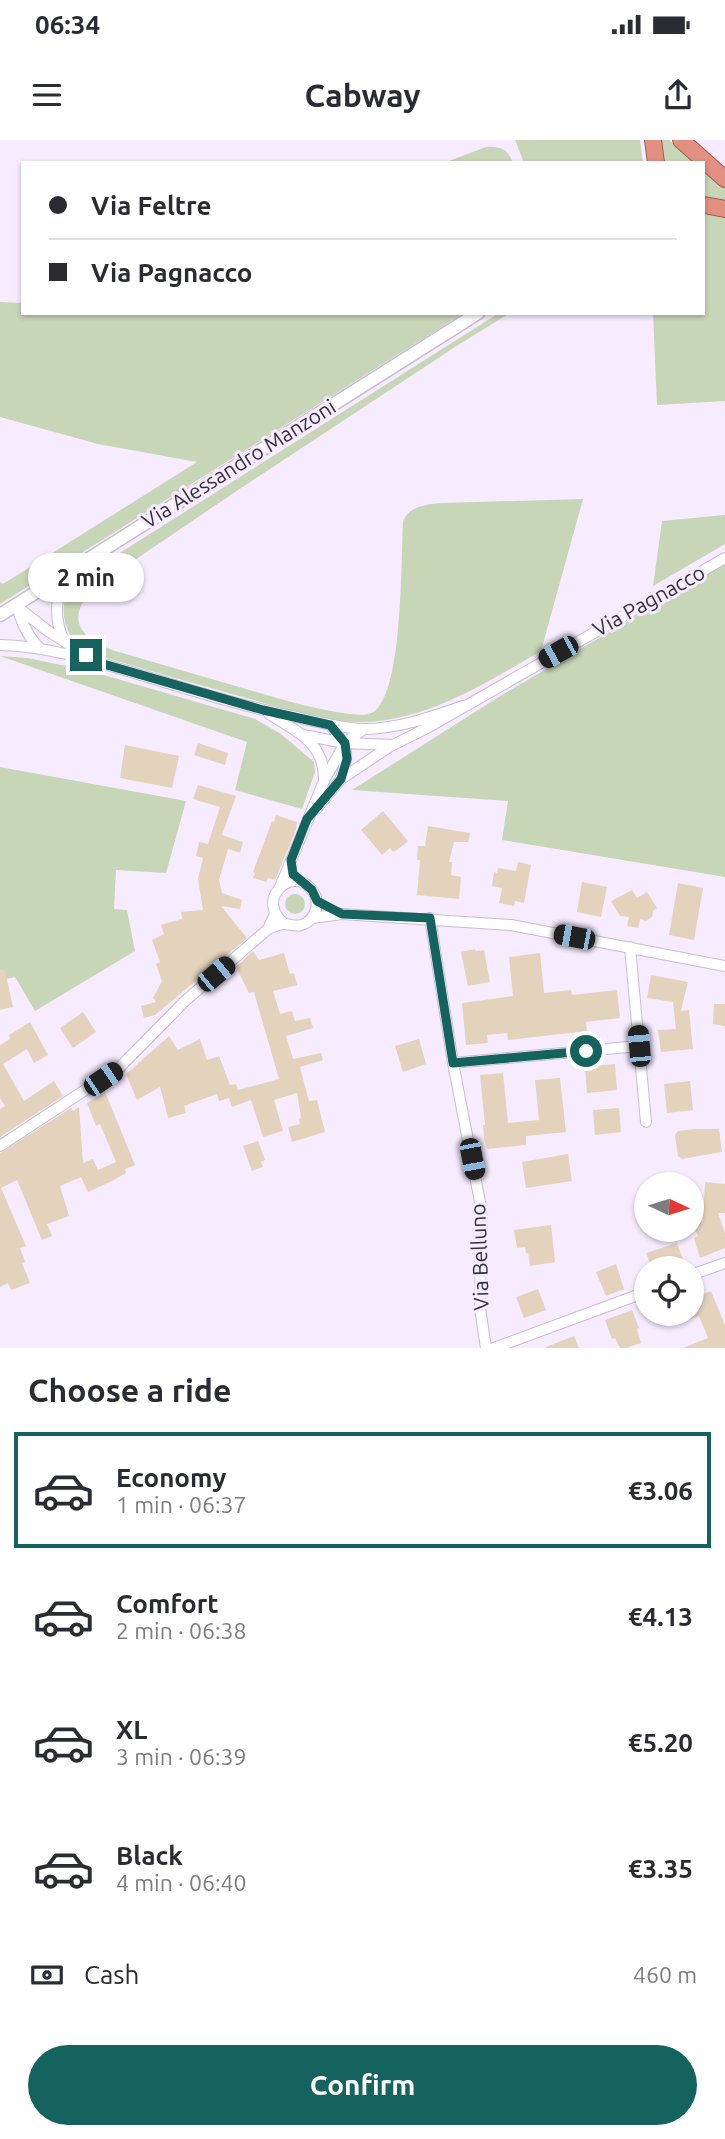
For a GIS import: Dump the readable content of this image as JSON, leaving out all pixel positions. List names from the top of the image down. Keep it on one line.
{"streets":{"street":["Via Alessandro Manzoni","Via Pagnacco","Via Belluno"]},"crossings":[["Via Alessandro Manzoni","Via Pagnacco"]],"north":"right","page":{"status":"06:34","header":"Cabway","banner":["Via Feltre","Via Pagnacco"],"bubble":"2 min","heading":"Choose a ride","list":[{"name":"Economy","note":"1 min · 06:37","value":"€3.06"},{"name":"Comfort","note":"2 min · 06:38","value":"€4.13"},{"name":"XL","note":"3 min · 06:39","value":"€5.20"},{"name":"Black","note":"4 min · 06:40","value":"€3.35"}],"pay":["Cash","460 m"],"buttons":"Confirm"}}
